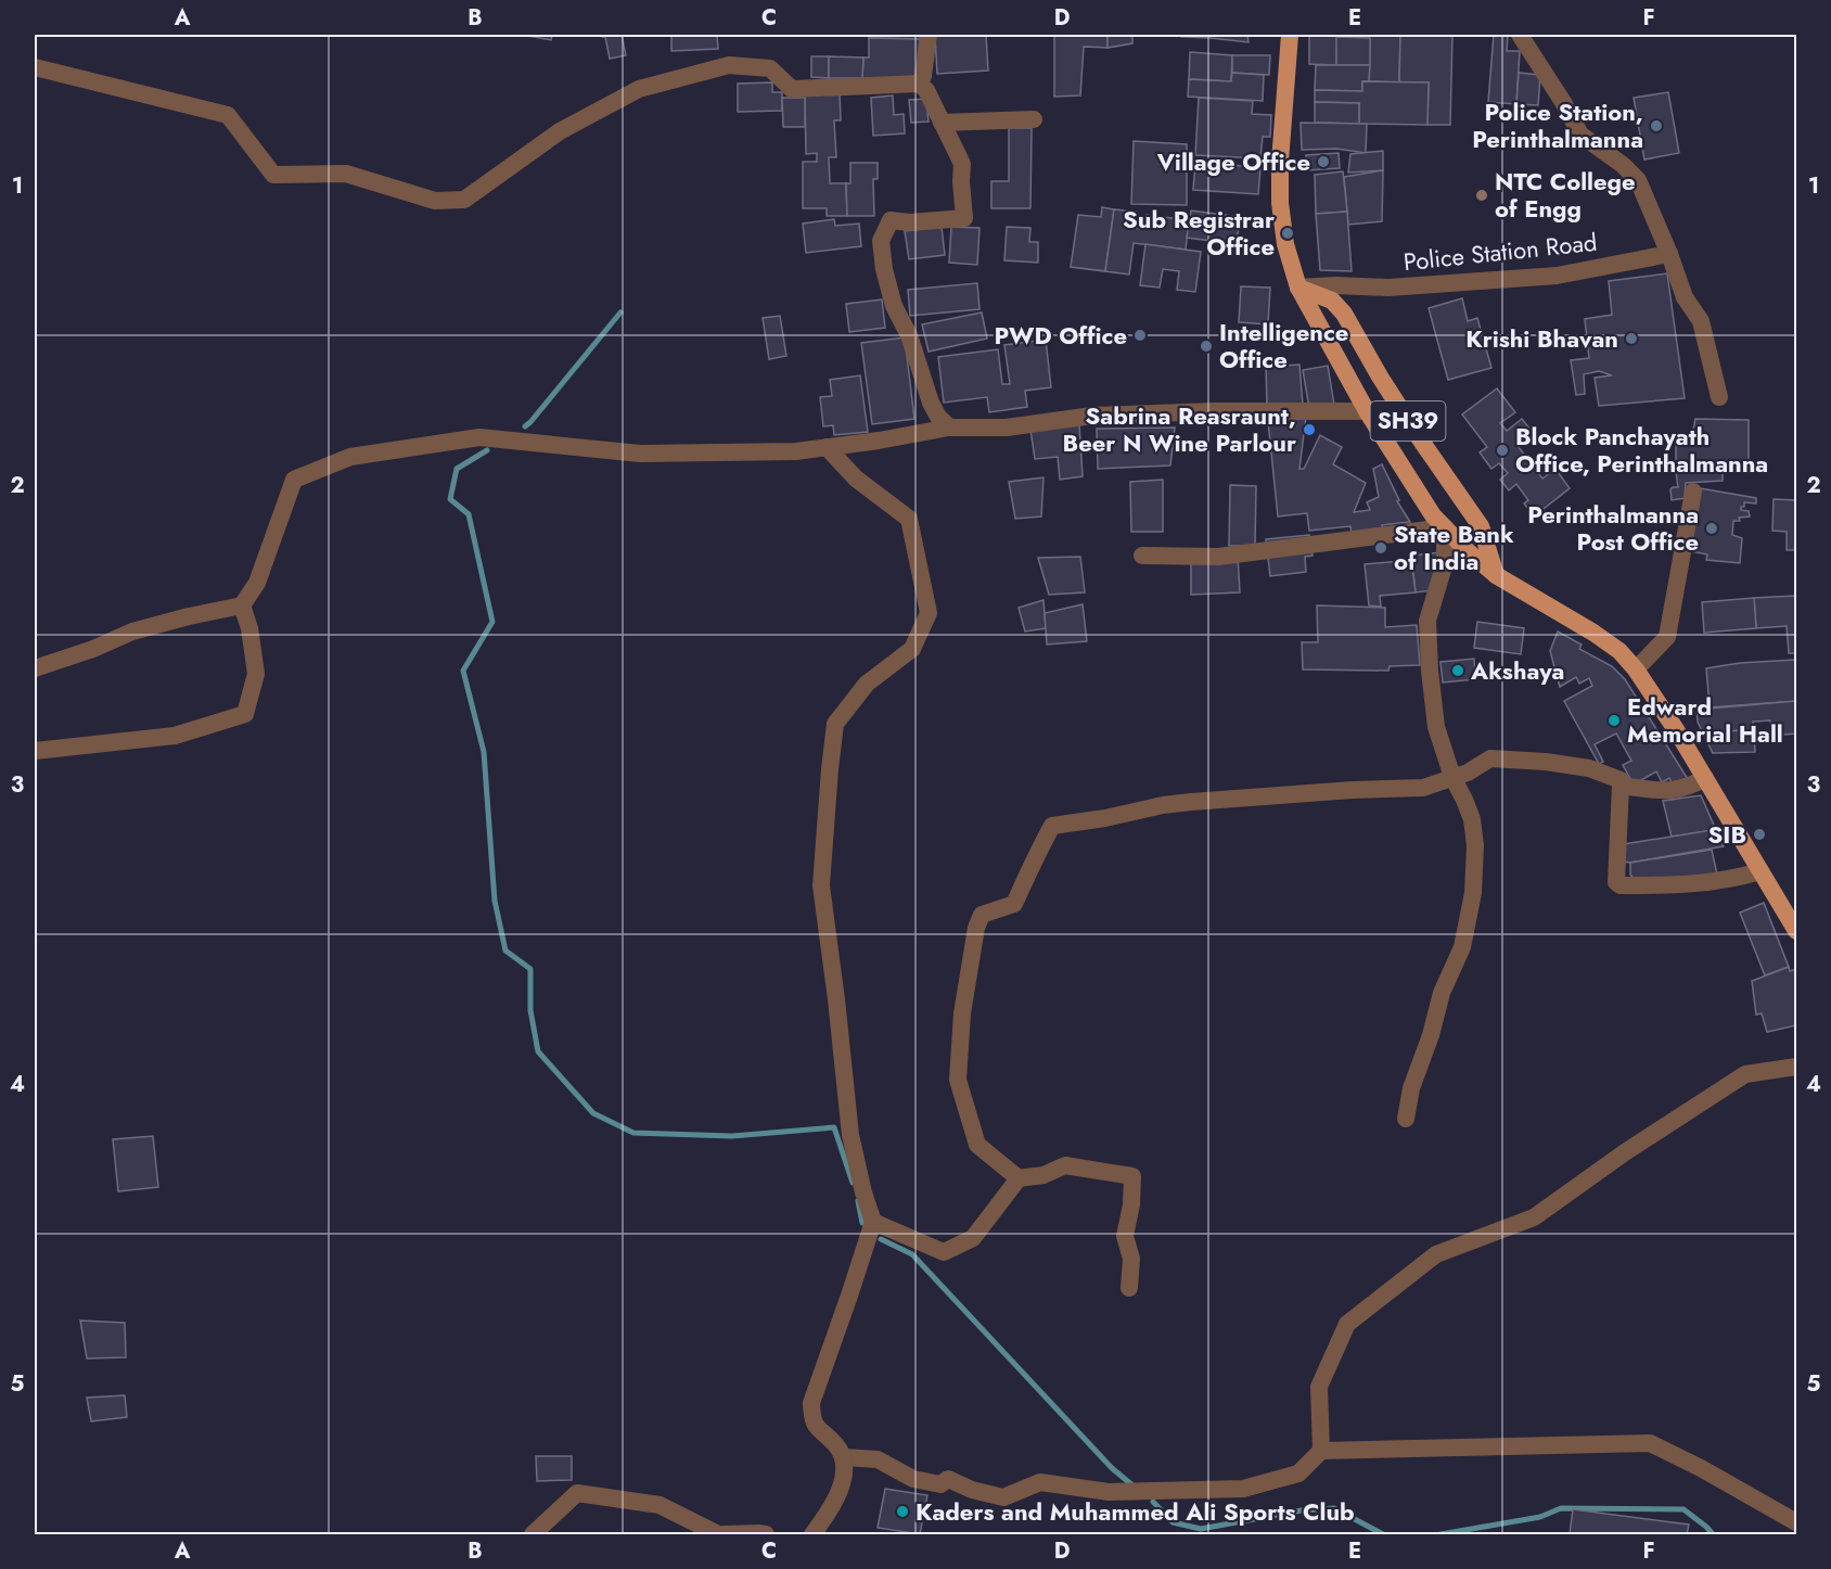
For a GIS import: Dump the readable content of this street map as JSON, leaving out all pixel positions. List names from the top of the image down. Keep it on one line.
{"streets":{"main road":["SH39"],"street":["Police Station Road"]},"crossings":[["Police Station Road","SH39"]],"places":["Police Station, Perinthalmanna","Village Office","NTC College of Engg","Sub Registrar Office","PWD Office","Krishi Bhavan","Intelligence Office","Sabrina Reasraunt, Beer N Wine Parlour","Block Panchayath Office, Perinthalmanna","Perinthalmanna Post Office","State Bank of India","Akshaya","Edward Memorial Hall","SIB","Kaders and Muhammed Ali Sports Club"],"grid":{"columns":["A","B","C","D","E","F"],"rows":["1","2","3","4","5"]}}
